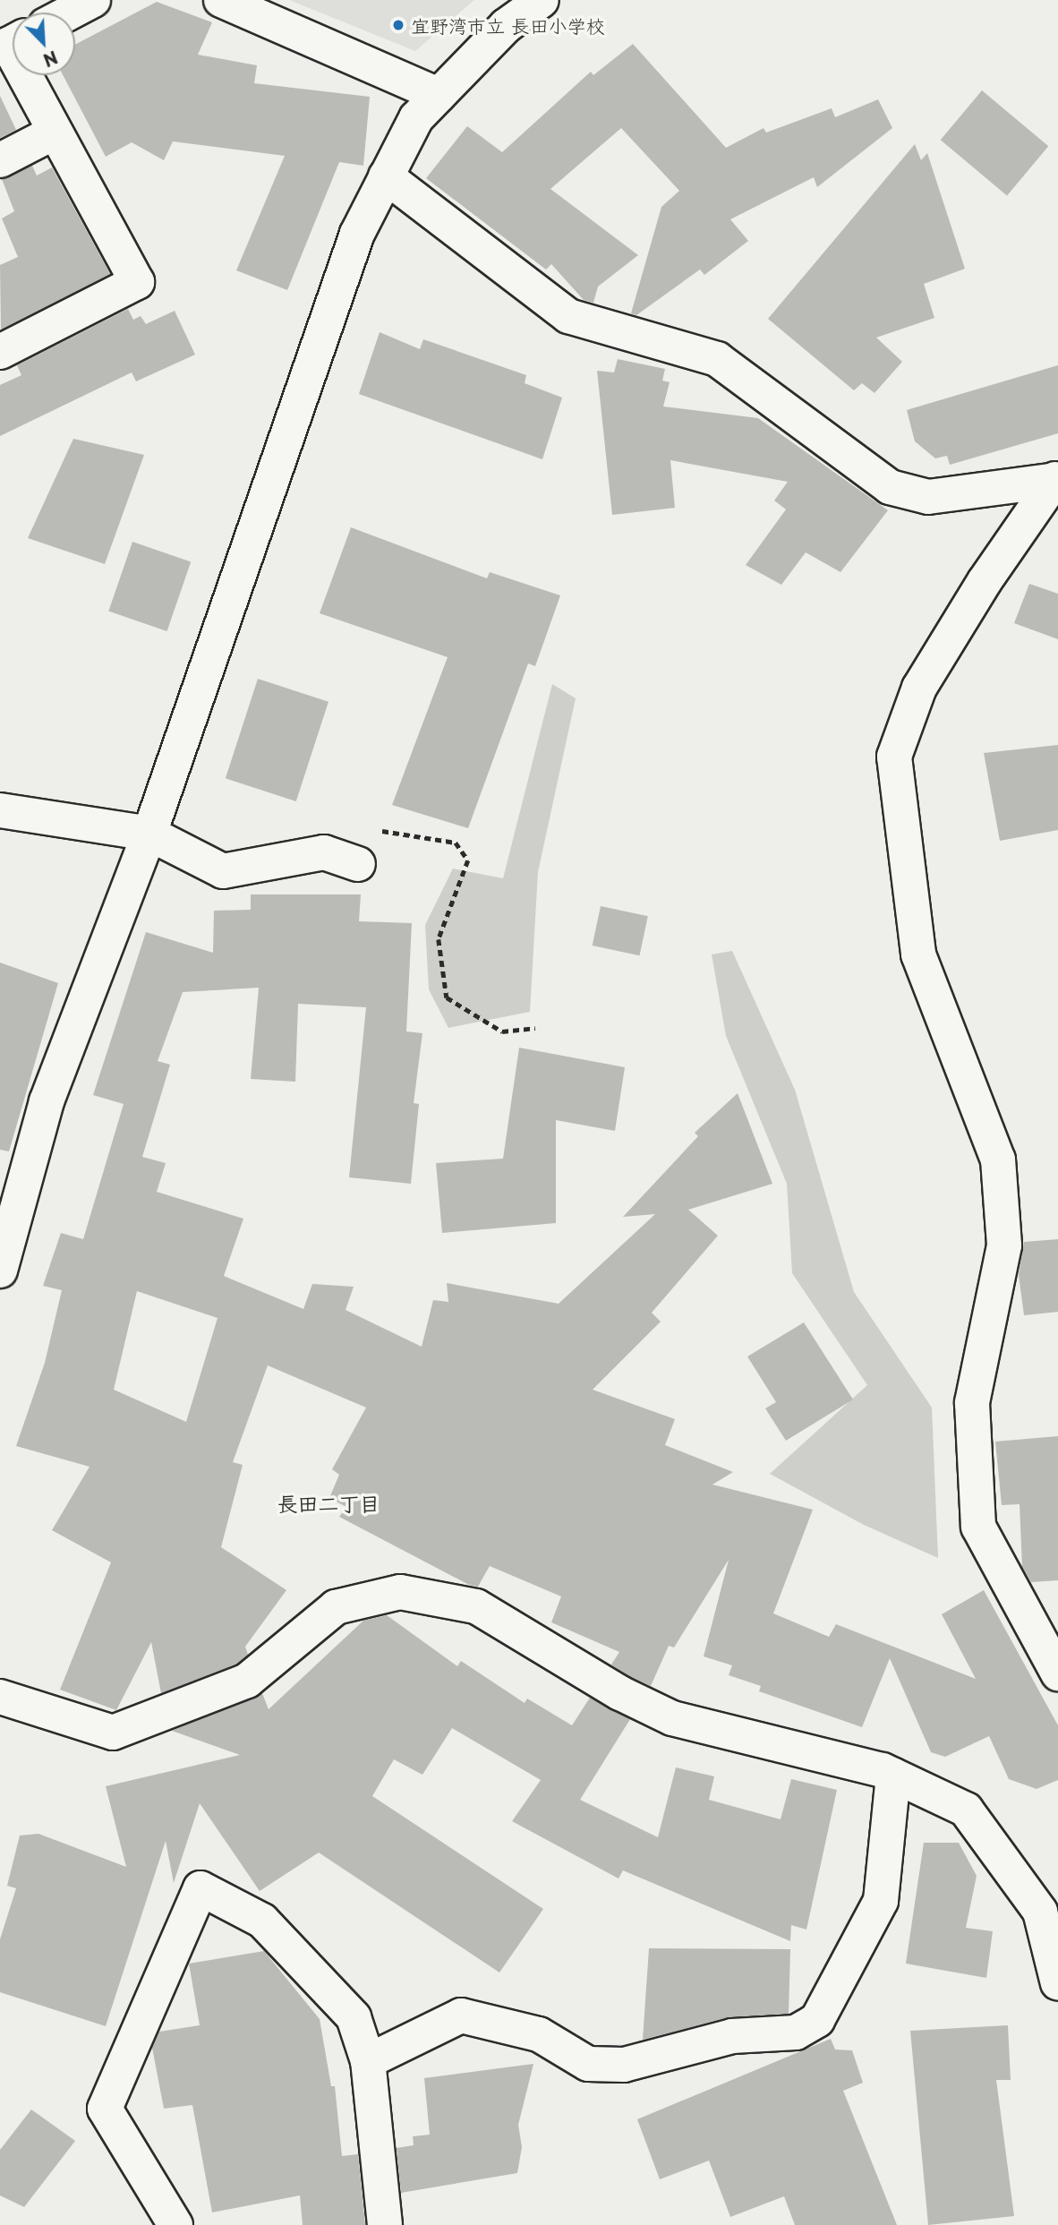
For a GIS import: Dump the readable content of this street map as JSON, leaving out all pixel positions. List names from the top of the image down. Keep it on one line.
{"districts":["長田二丁目"],"places":["宜野湾市立 長田小学校"],"north":"bottom right"}
